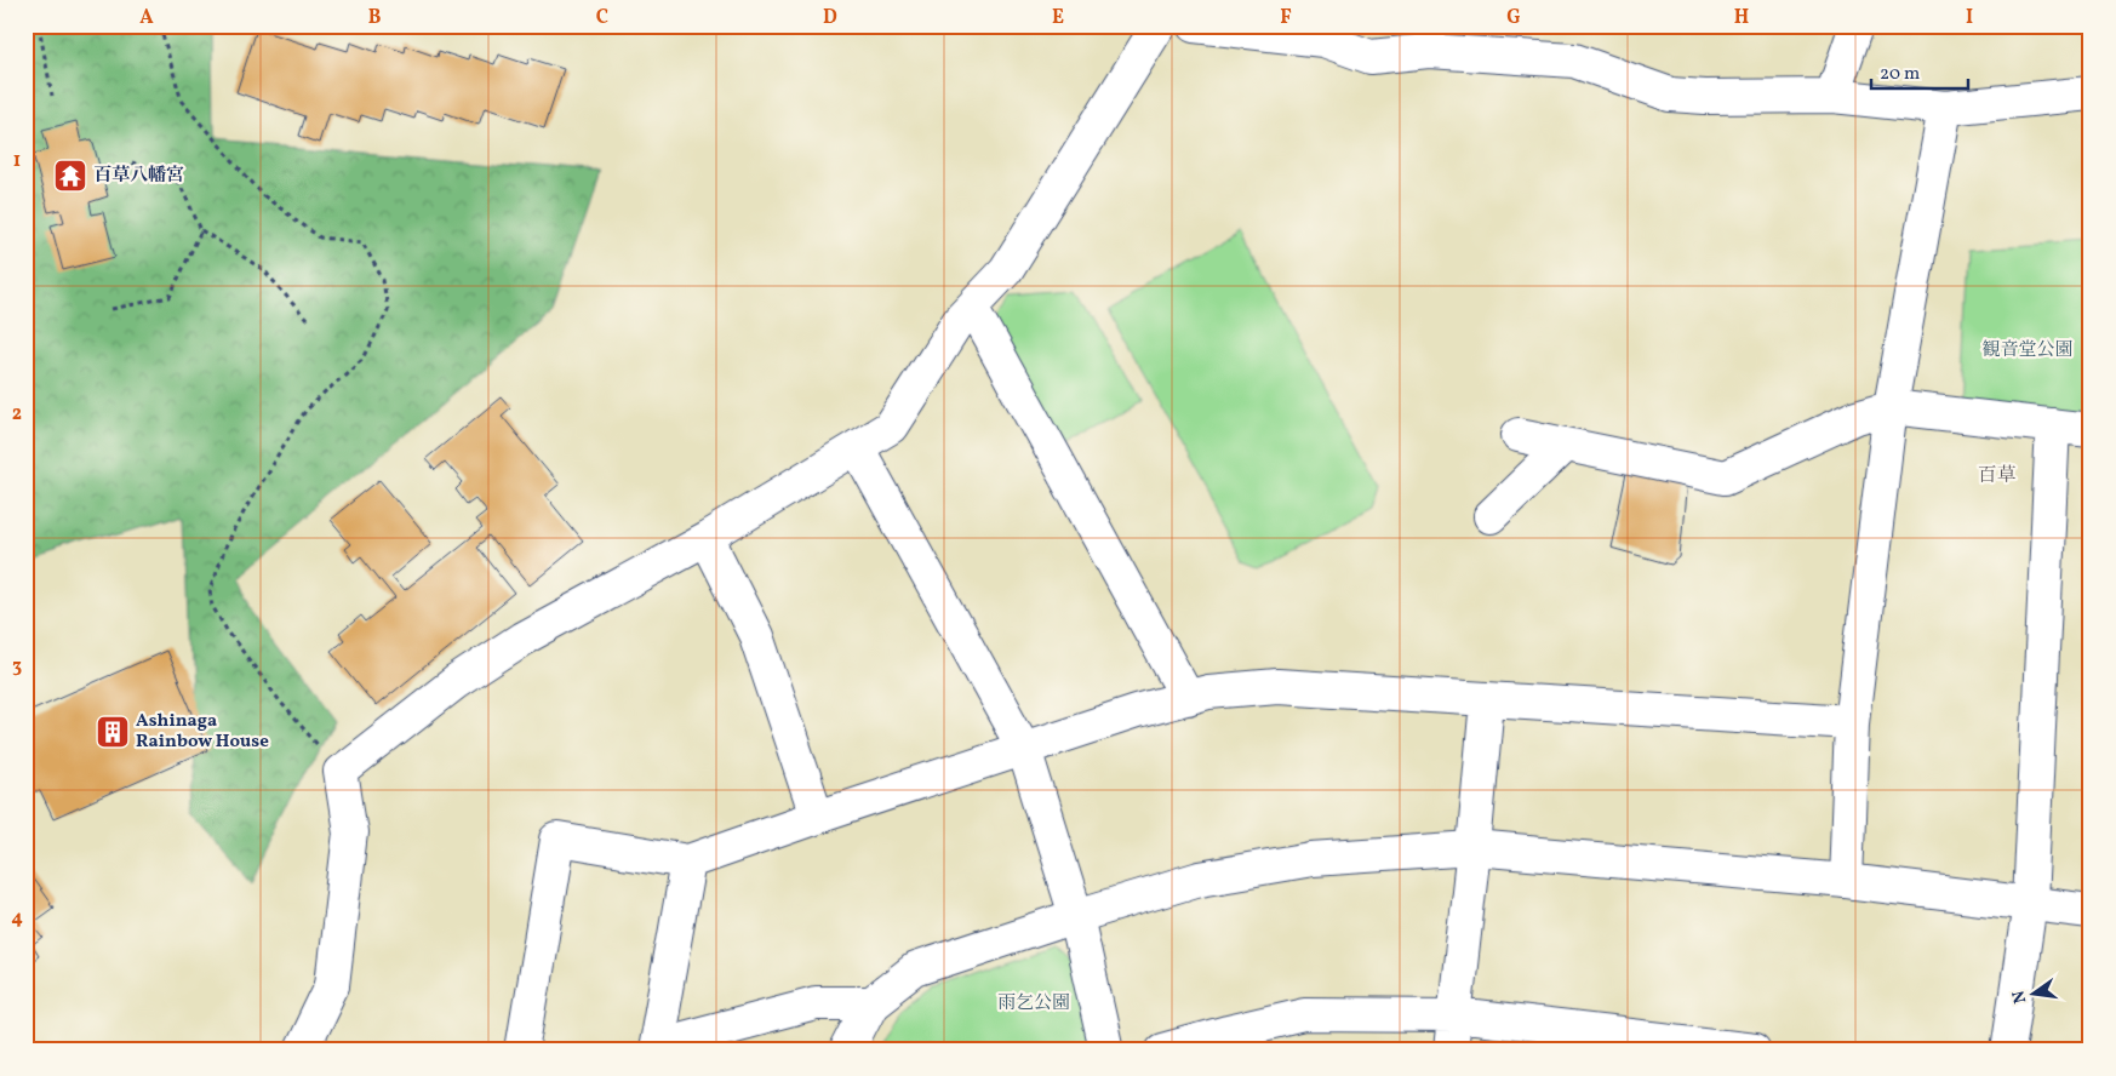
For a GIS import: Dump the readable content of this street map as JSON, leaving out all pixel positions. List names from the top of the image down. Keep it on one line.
{"districts":["百草"],"parks":["観音堂公園","雨乞公園"],"places":{"temple":["百草八幡宮"],"building":["Ashinaga Rainbow House"]},"scale_bar":"20 m","north":"left","grid":{"columns":["A","B","C","D","E","F","G","H","I"],"rows":["1","2","3","4"]}}
